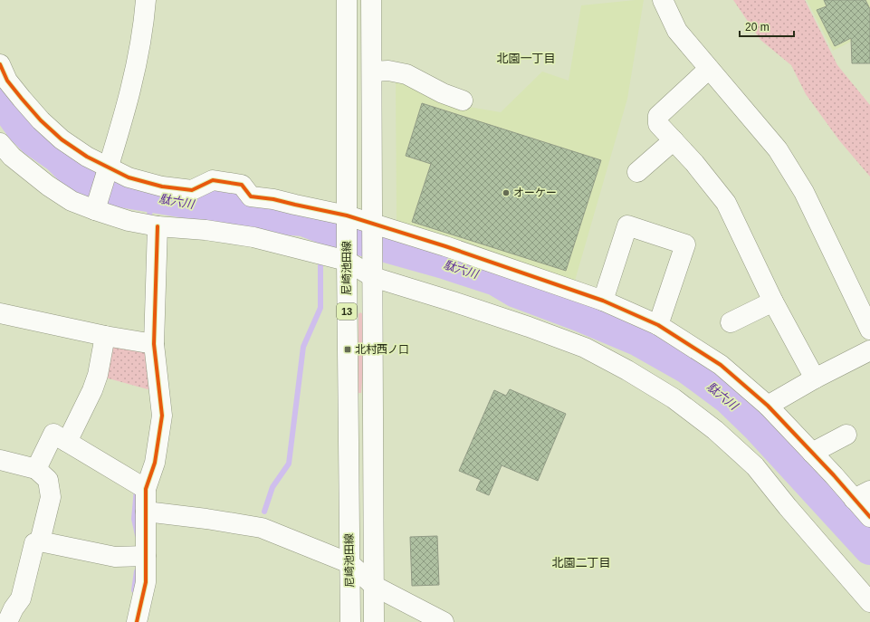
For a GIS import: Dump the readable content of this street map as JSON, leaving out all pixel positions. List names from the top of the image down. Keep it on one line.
{"streets":{"street":["尼崎池田線","13"]},"districts":["北園一丁目","北園二丁目"],"water":["駄六川"],"places":{"other":["オーケー"],"transit":["北村西ノ口"]},"scale_bar":"20 m"}
